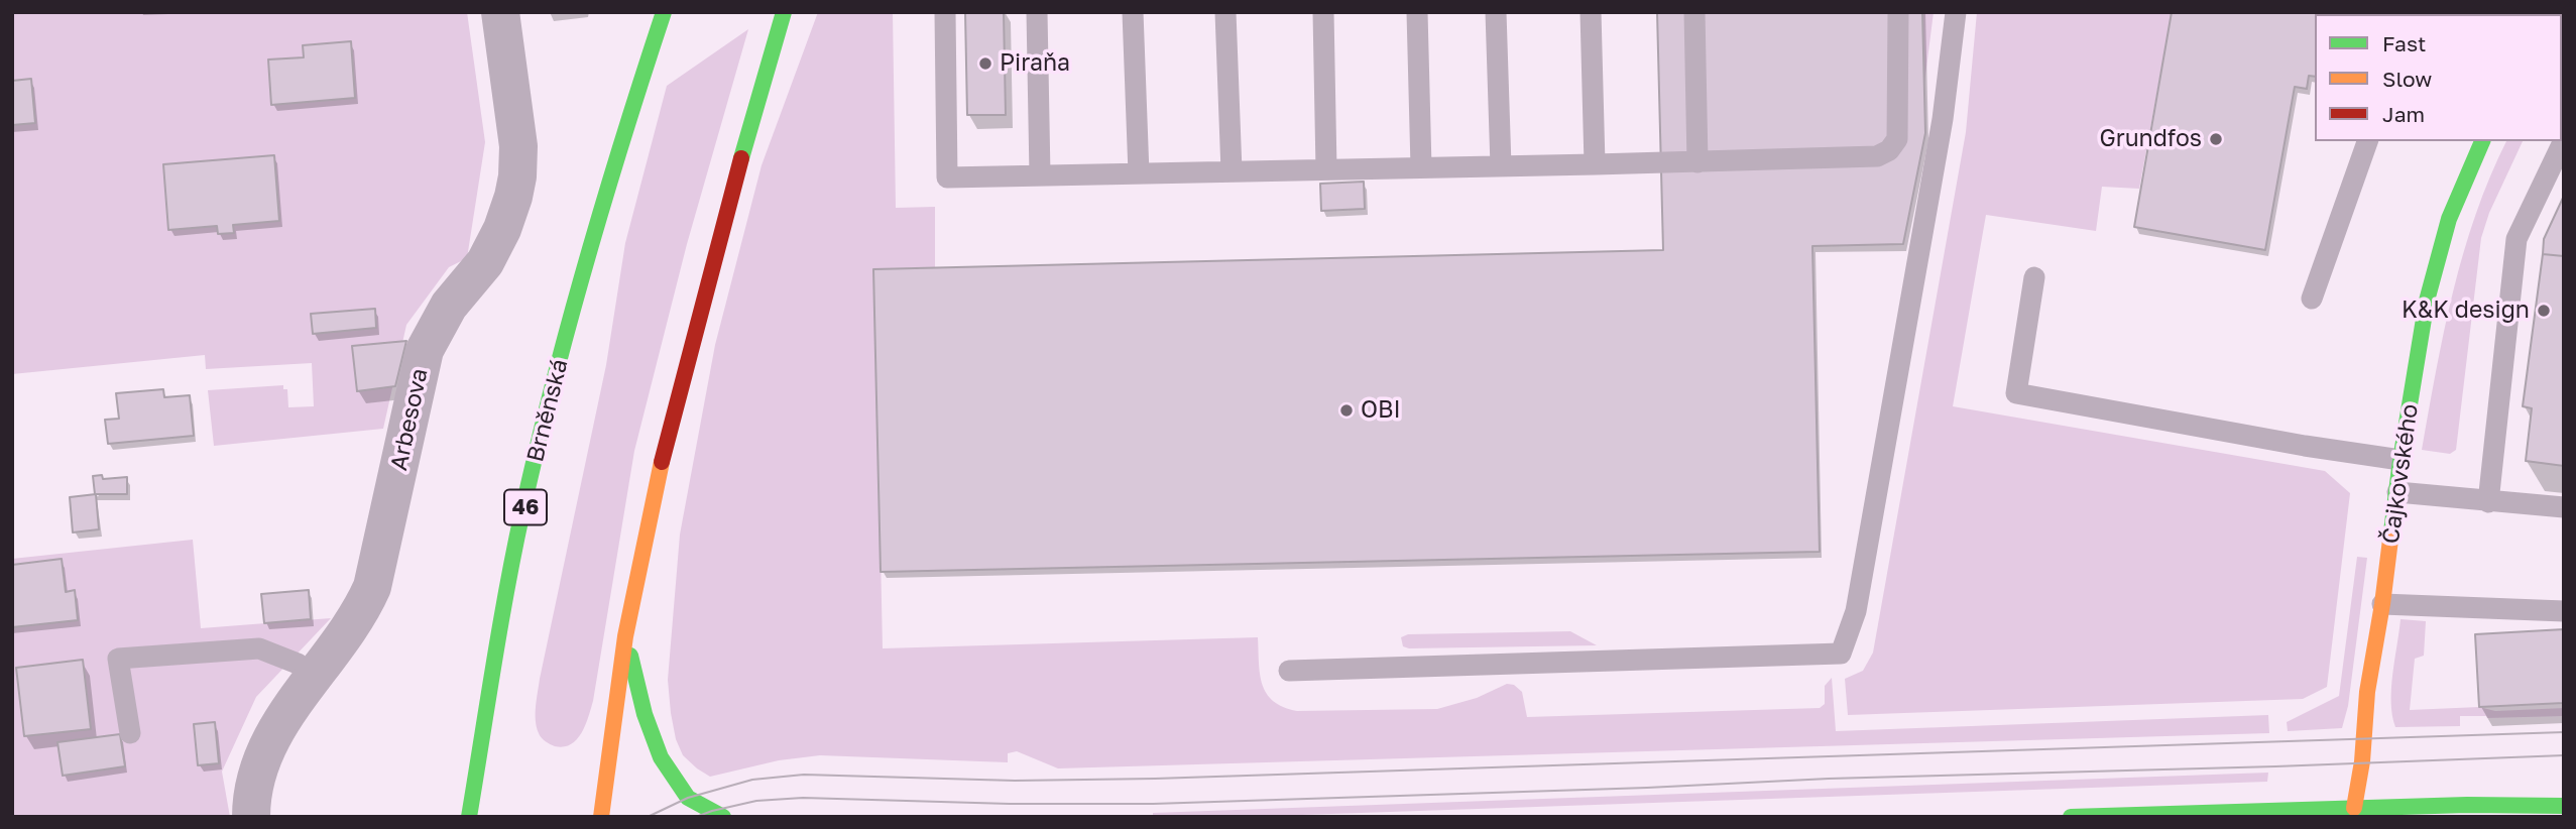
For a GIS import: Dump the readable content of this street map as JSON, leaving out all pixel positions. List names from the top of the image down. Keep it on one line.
{"streets":{"main road":["Brněnská","Čajkovského","46"],"street":["Arbesova"]},"places":["Piraňa","Grundfos","K&K design","OBI"],"legend":["Fast","Slow","Jam"]}
